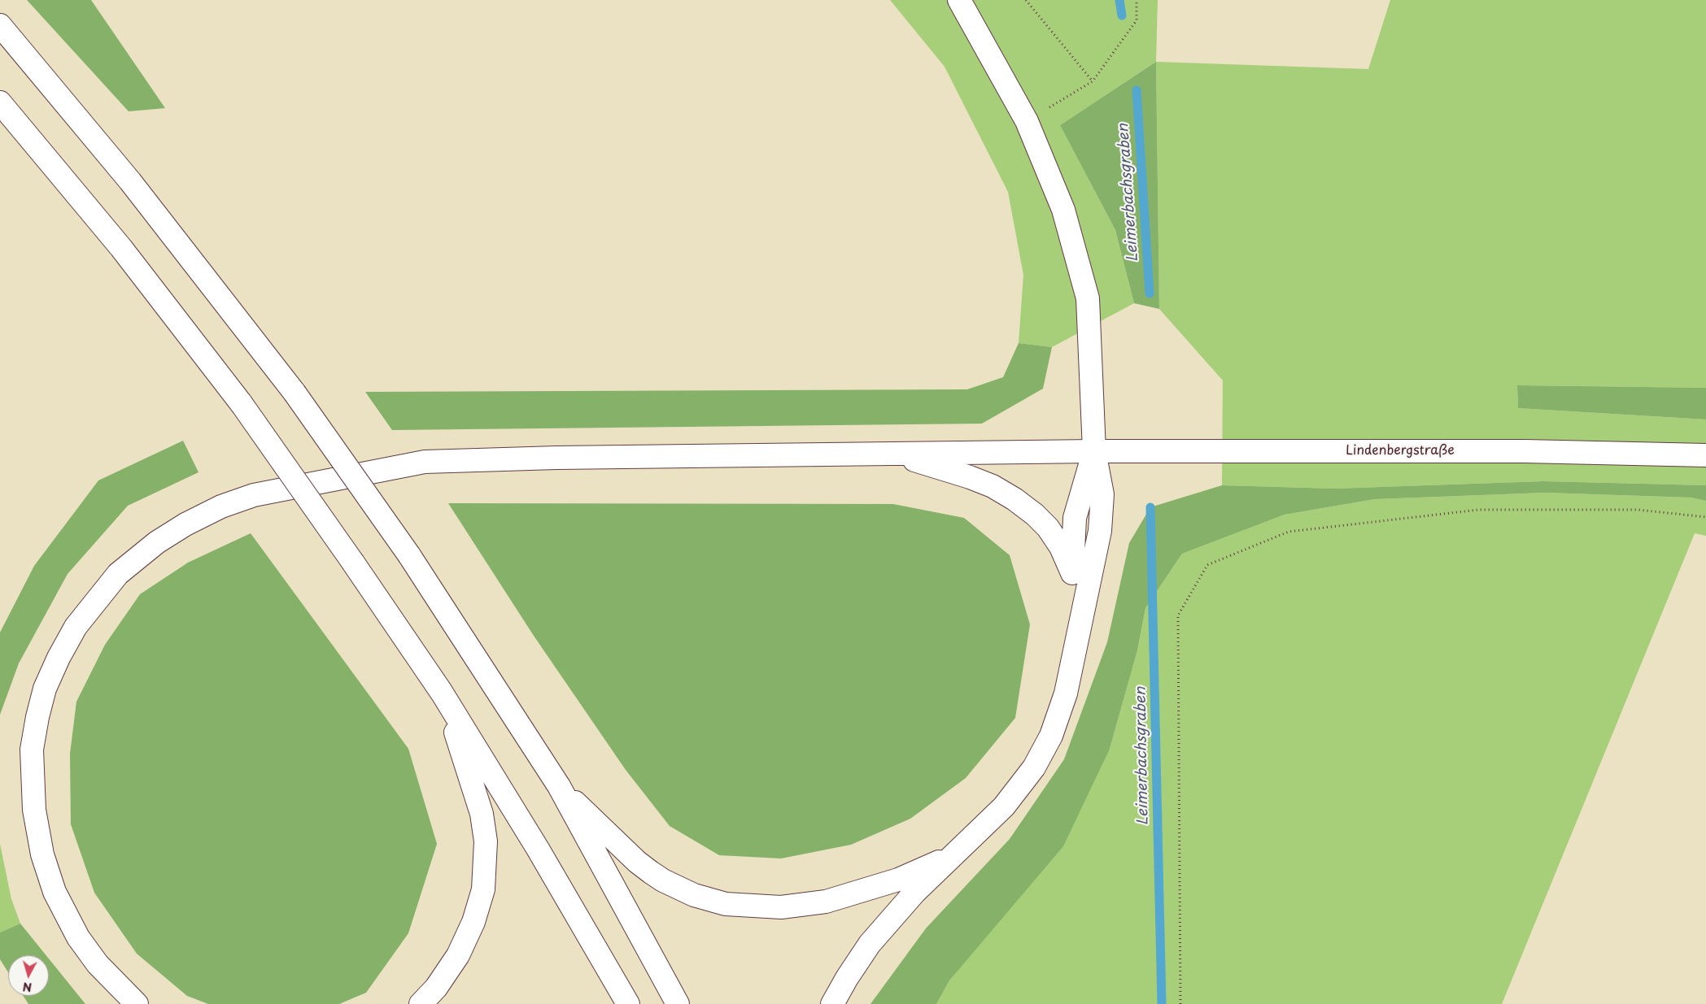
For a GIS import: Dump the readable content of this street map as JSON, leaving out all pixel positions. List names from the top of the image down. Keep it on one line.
{"streets":{"main road":["Lindenbergstraße"]},"water":["Leimerbachsgraben"],"north":"bottom"}
